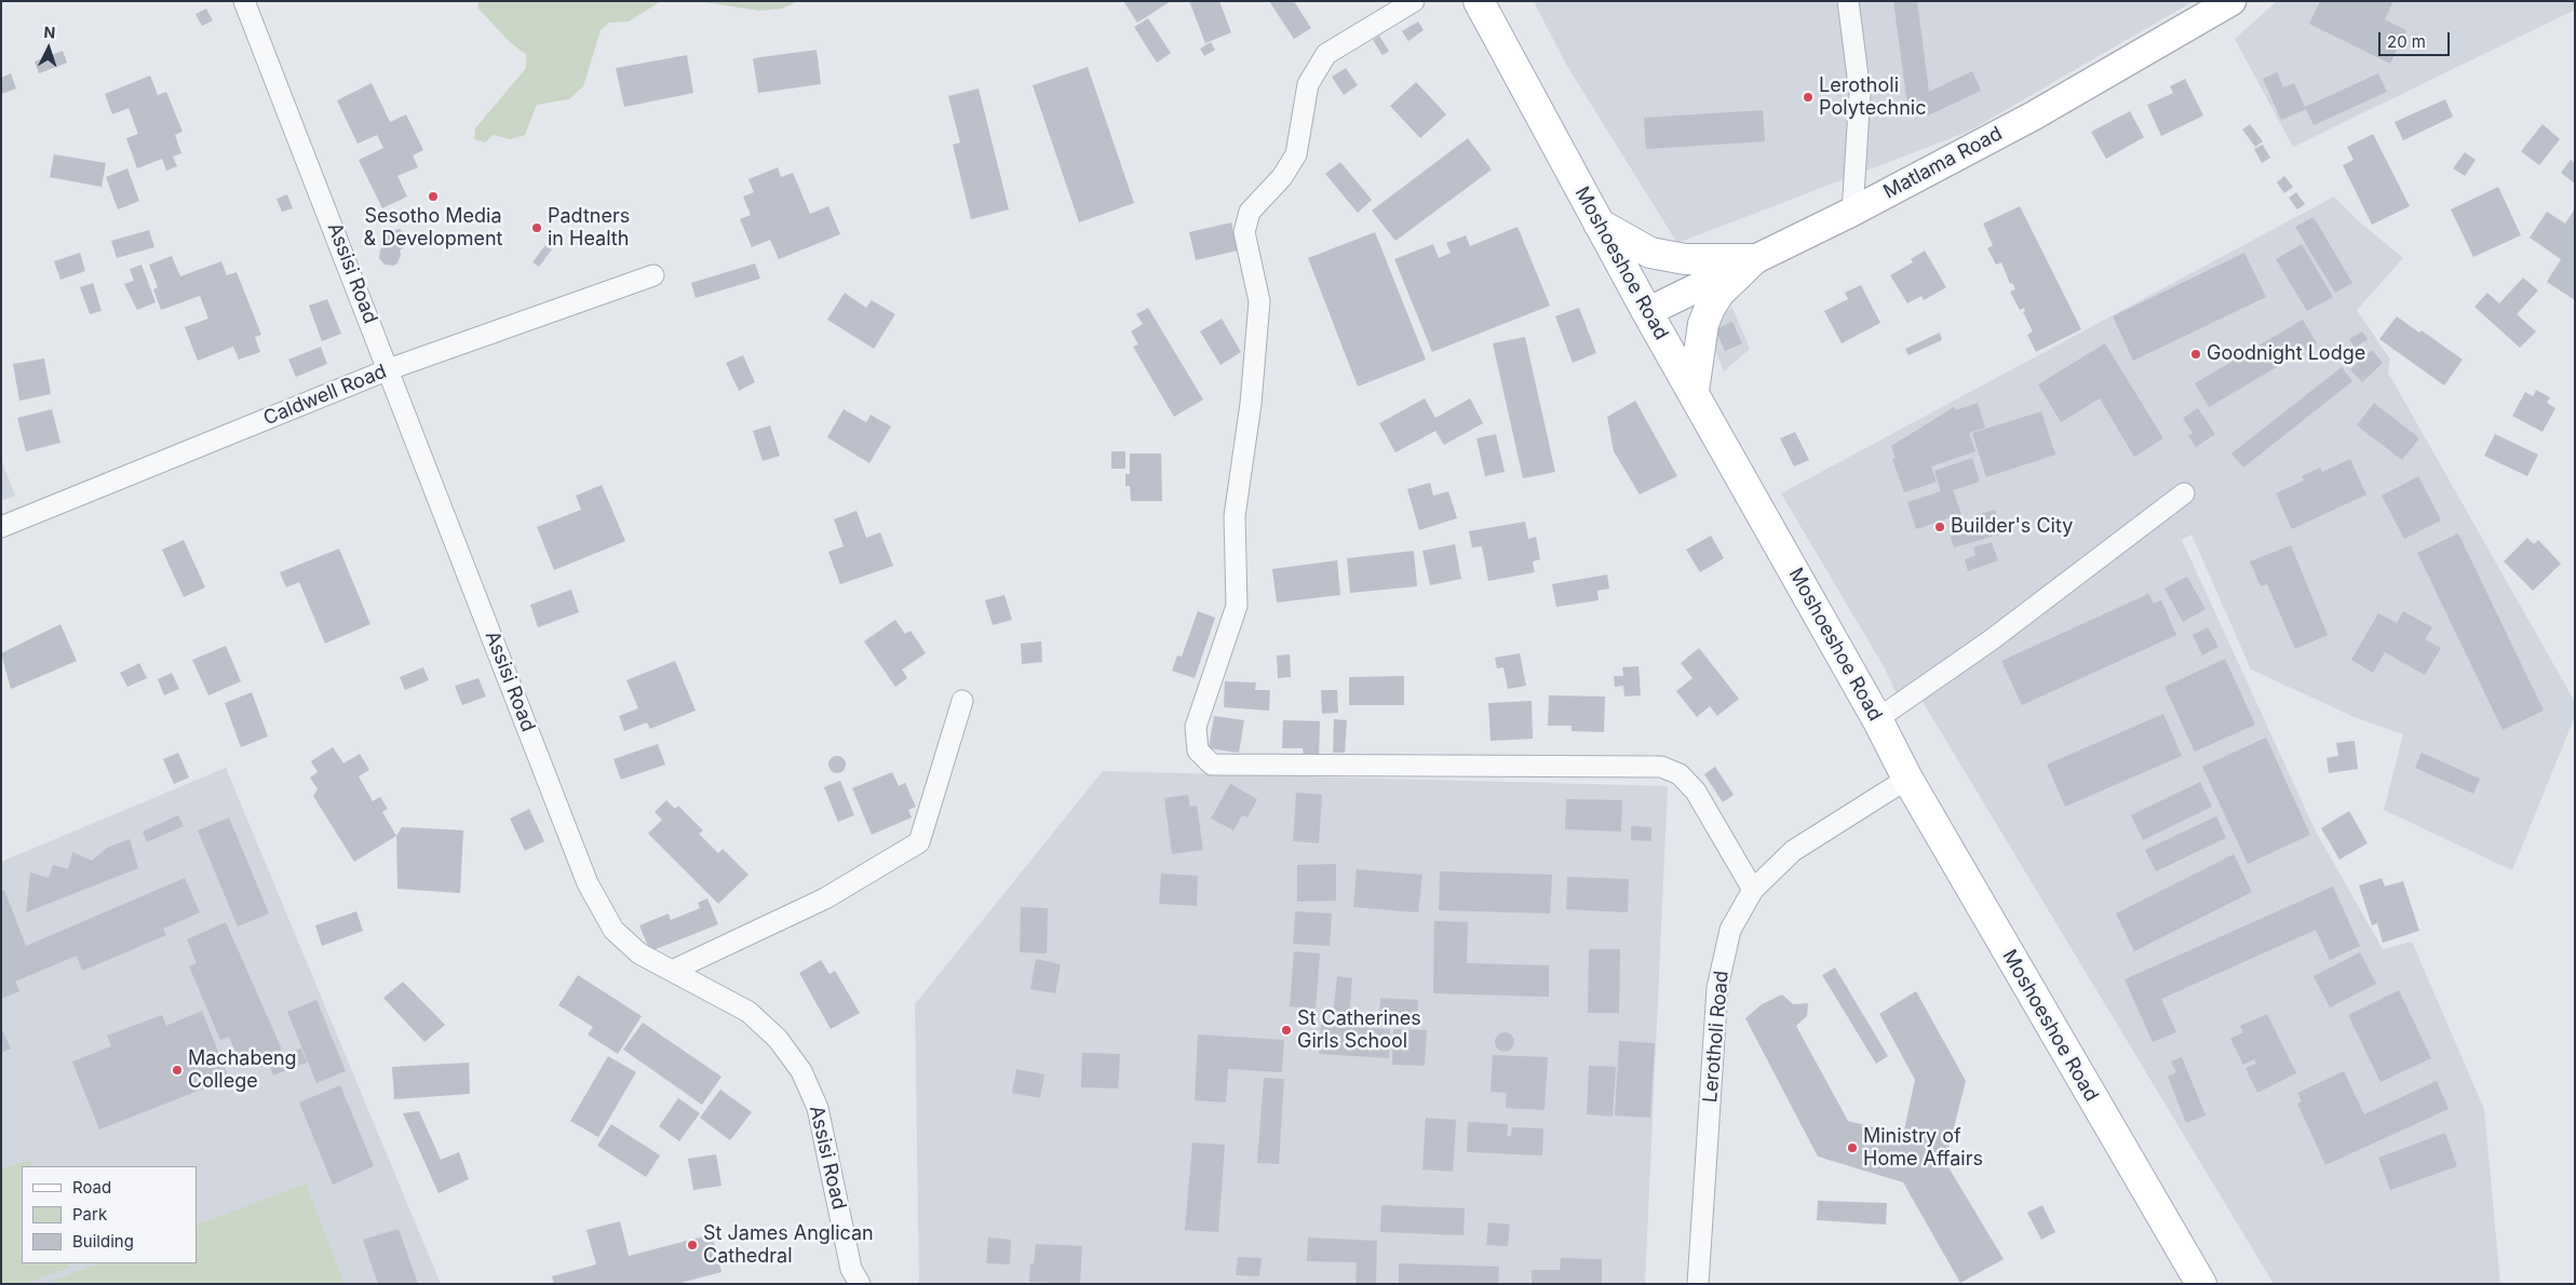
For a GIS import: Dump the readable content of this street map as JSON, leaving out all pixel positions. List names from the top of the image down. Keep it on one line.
{"streets":{"main road":["Moshoeshoe Road"],"street":["Matlama Road","Assisi Road","Caldwell Road","Lerotholi Road"]},"crossings":[["Matlama Road","Moshoeshoe Road"],["Moshoeshoe Road","Lerotholi Road"],["Assisi Road","Caldwell Road"]],"places":["Lerotholi Polytechnic","Sesotho Media & Development","Padtners in Health","Goodnight Lodge","Builder's City","St Catherines Girls School","Machabeng College","Ministry of Home Affairs","St James Anglican Cathedral"],"legend":["Road","Park","Building"],"scale_bar":"20 m","north":"top"}
